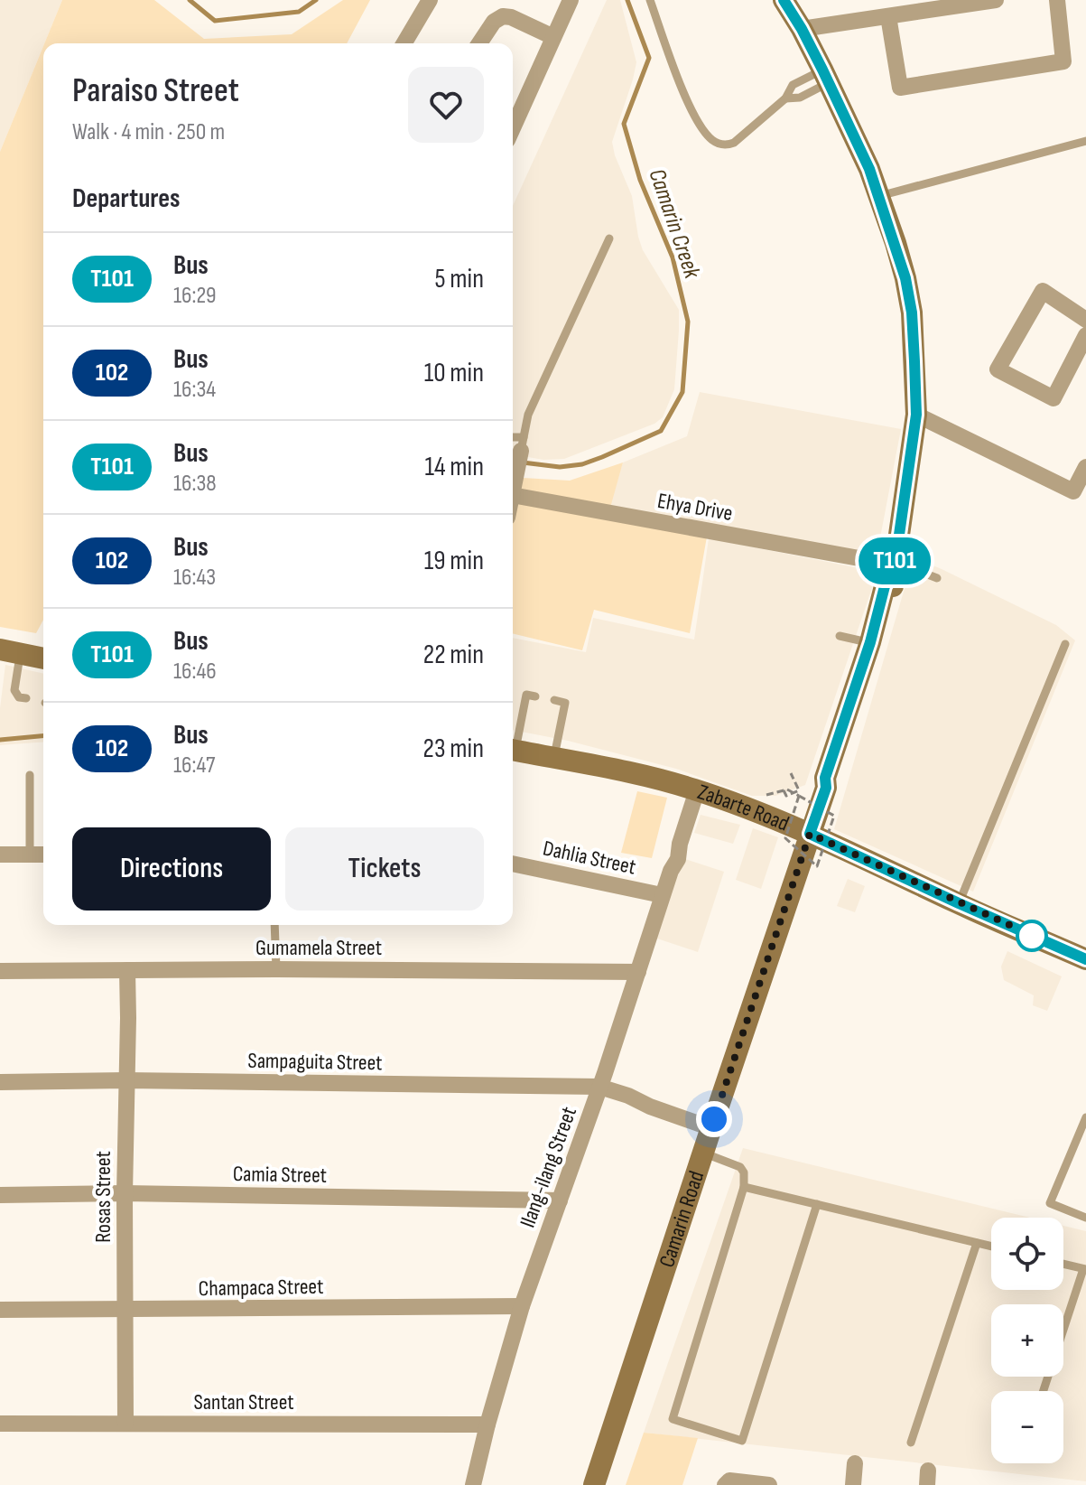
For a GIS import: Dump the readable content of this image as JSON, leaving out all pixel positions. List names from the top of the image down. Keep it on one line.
{"streets":{"main road":["Zabarte Road","Camarin Road"],"street":["Ehya Drive","Dahlia Street","Gumamela Street","Sampaguita Street","Ilang-ilang Street","Camia Street","Rosas Street","Champaca Street","Santan Street"]},"crossings":[["Ehya Drive","Camarin Road"],["Zabarte Road","Ilang-ilang Street"],["Zabarte Road","Camarin Road"],["Dahlia Street","Ilang-ilang Street"],["Gumamela Street","Ilang-ilang Street"],["Gumamela Street","Rosas Street"],["Sampaguita Street","Ilang-ilang Street"],["Sampaguita Street","Rosas Street"],["Sampaguita Street","Camarin Road"],["Ilang-ilang Street","Camia Street"],["Ilang-ilang Street","Champaca Street"],["Ilang-ilang Street","Santan Street"],["Camia Street","Rosas Street"],["Rosas Street","Champaca Street"],["Rosas Street","Santan Street"]],"water":["Camarin Creek"],"lines":["bus line T101"],"page":{"on_map":"T101","heading":[["Paraiso Street","Walk · 4 min · 250 m"],"Departures"],"list":[{"mark":"T101","name":"Bus","note":"16:29","value":"5 min"},{"mark":"102","name":"Bus","note":"16:34","value":"10 min"},{"mark":"T101","name":"Bus","note":"16:38","value":"14 min"},{"mark":"102","name":"Bus","note":"16:43","value":"19 min"},{"mark":"T101","name":"Bus","note":"16:46","value":"22 min"},{"mark":"102","name":"Bus","note":"16:47","value":"23 min"}],"buttons":["Directions","Tickets"],"map_buttons":["+","−"]}}
